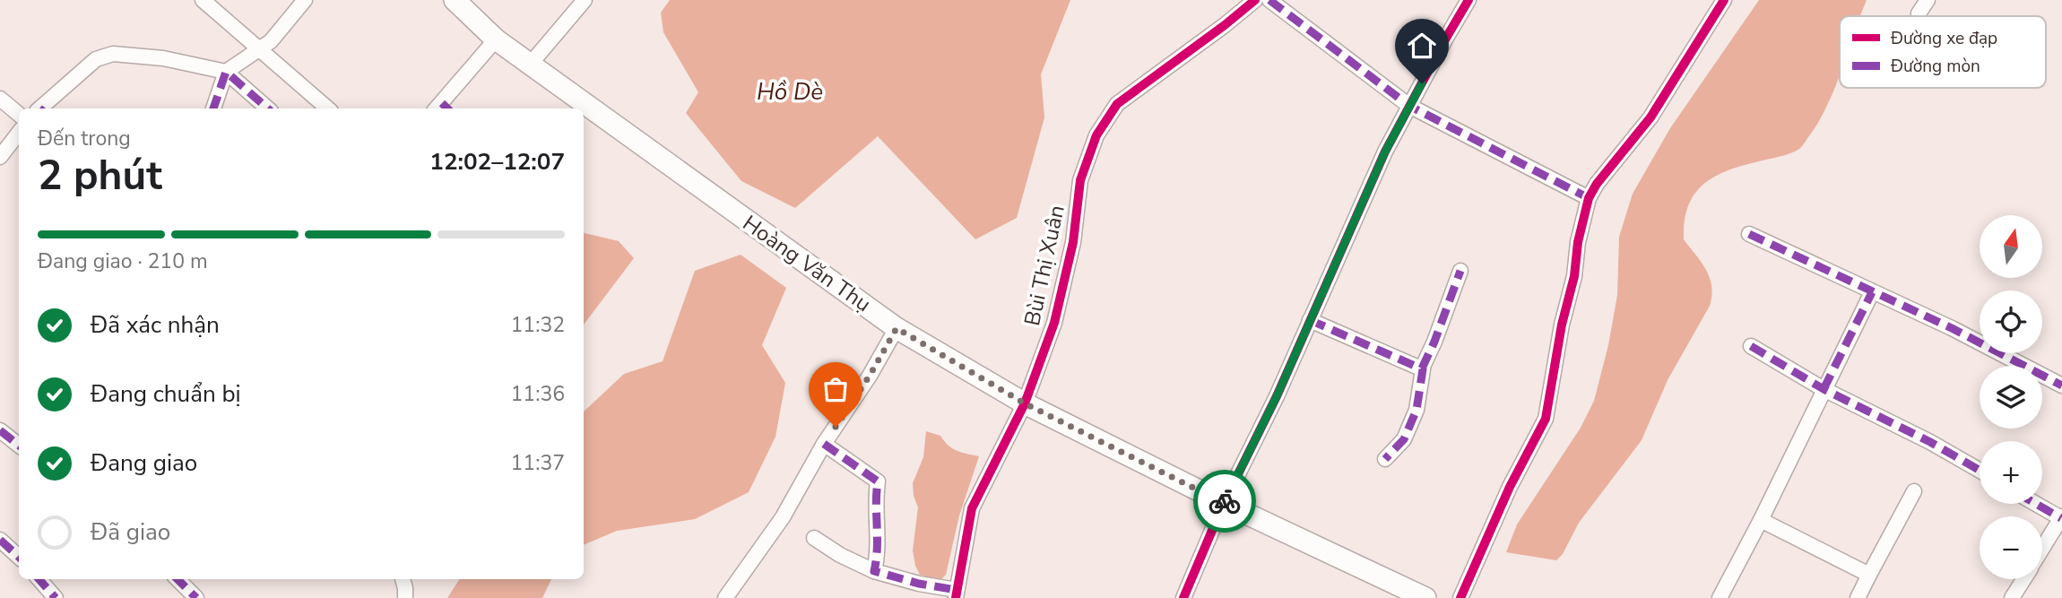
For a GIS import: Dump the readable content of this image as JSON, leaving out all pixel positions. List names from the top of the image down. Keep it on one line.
{"streets":{"main road":["Hoàng Văn Thụ"],"street":["Bùi Thị Xuân"]},"crossings":[["Hoàng Văn Thụ","Bùi Thị Xuân"]],"water":["Hồ Dè"],"legend":["Đường xe đạp","Đường mòn"],"north":"top","page":{"heading":["2 phút","Đến trong","12:02–12:07"],"map_buttons":["+","−"],"bar":"Đang giao · 210 m","list":[["Đã xác nhận","11:32"],["Đang chuẩn bị","11:36"],["Đang giao","11:37"],"Đã giao"]}}
